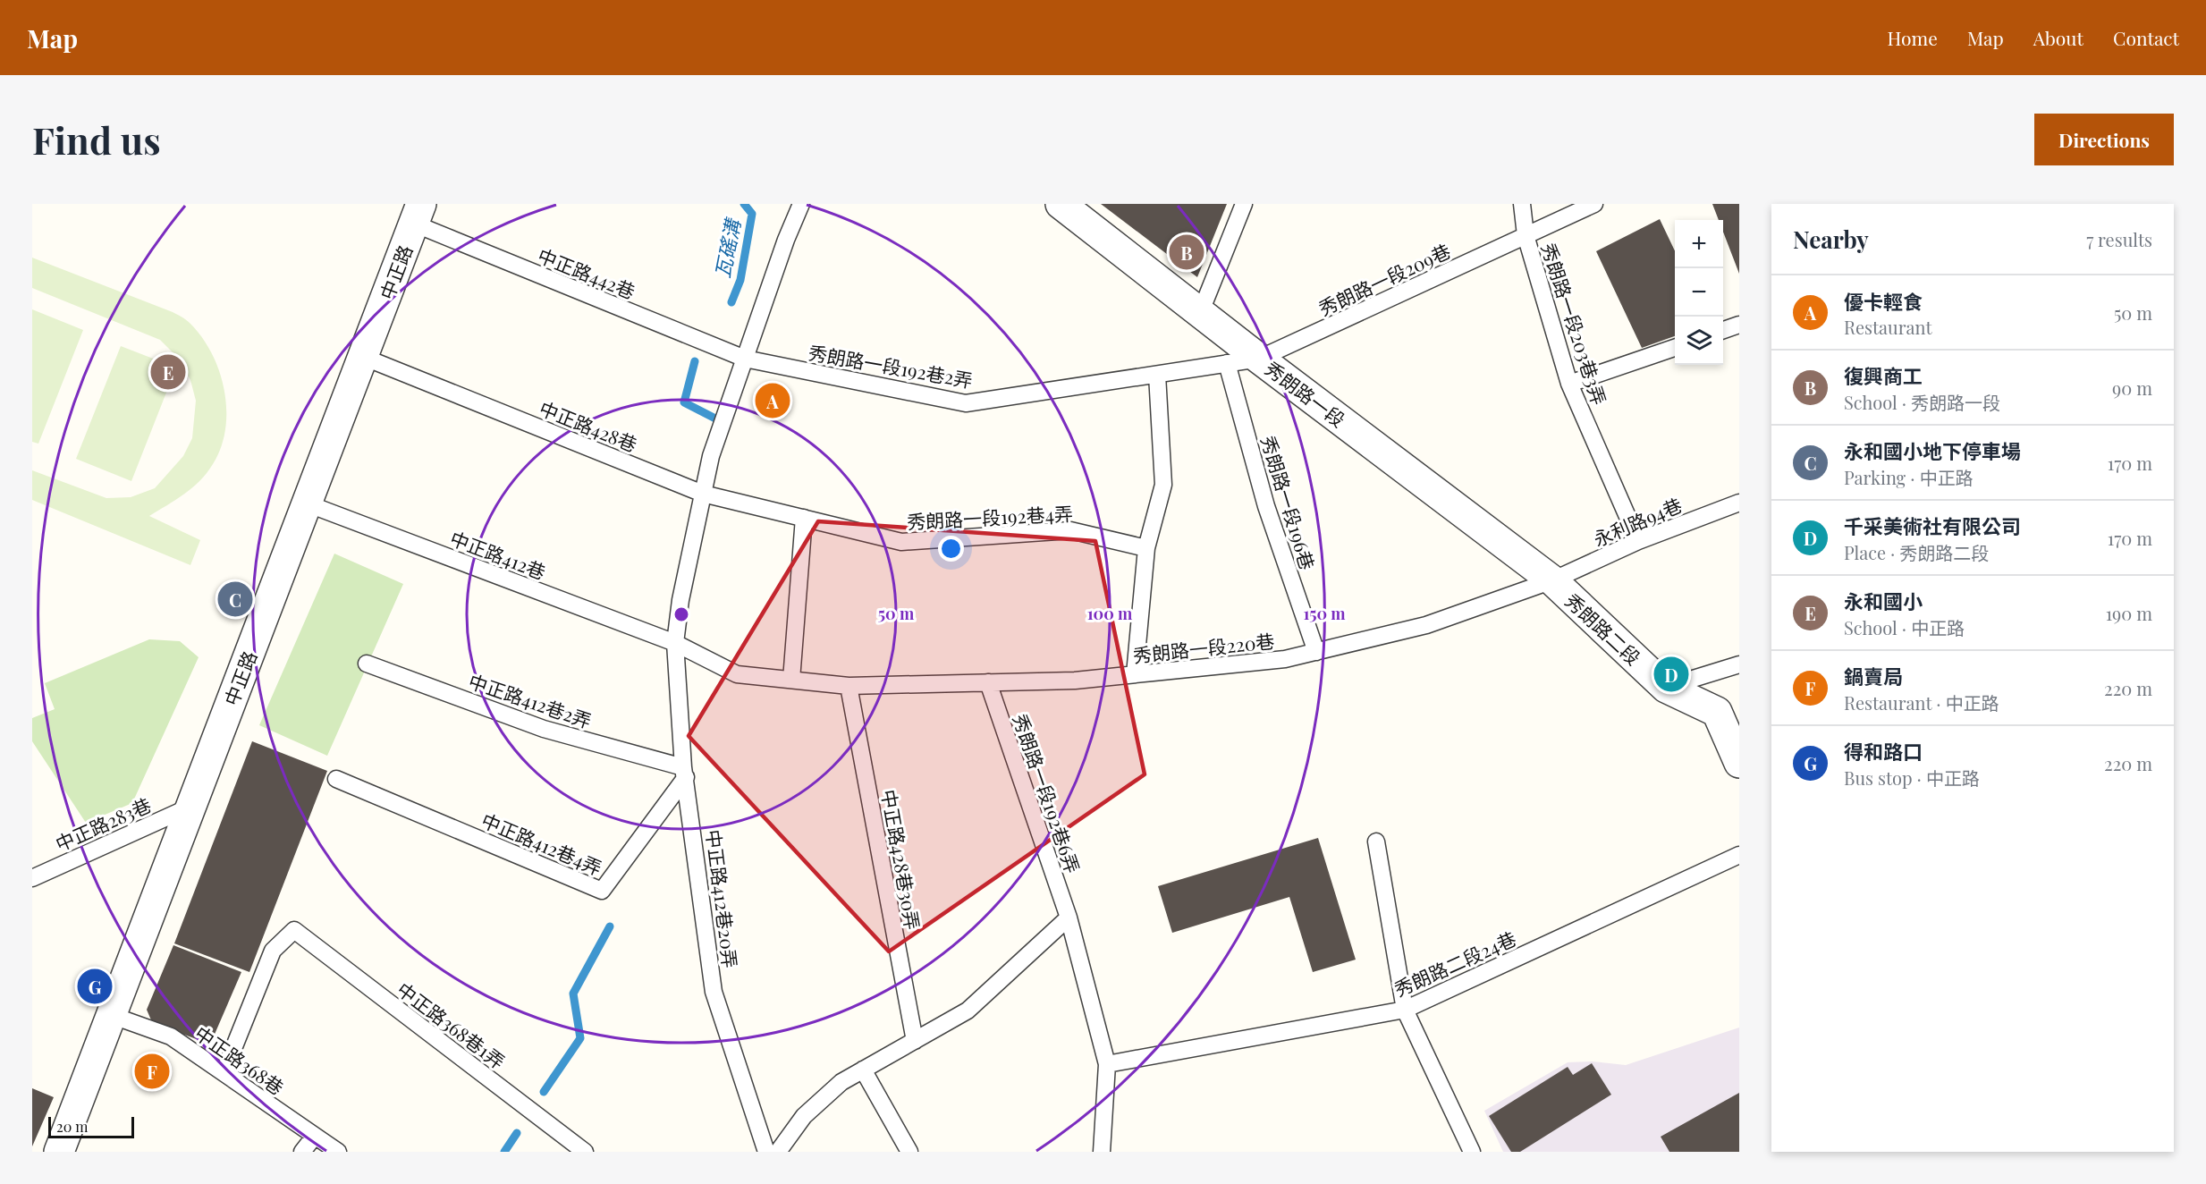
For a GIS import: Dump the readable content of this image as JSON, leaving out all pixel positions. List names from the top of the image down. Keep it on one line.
{"streets":{"street":["中正路","秀朗路一段","秀朗路二段"],"lane":["中正路442巷","秀朗路一段209巷","秀朗路一段203巷3弄","秀朗路一段192巷2弄","中正路428巷","秀朗路一段196巷","秀朗路一段192巷4弄","永利路94巷","中正路412巷","秀朗路一段220巷","中正路412巷2弄","秀朗路一段192巷6弄","中正路283巷","中正路412巷4弄","中正路428巷30弄","中正路412巷20弄","秀朗路二段24巷","中正路368巷1弄","中正路368巷"]},"crossings":[["中正路","中正路442巷"],["中正路","中正路428巷"],["中正路","中正路412巷"],["中正路","中正路283巷"],["中正路","中正路368巷"],["中正路442巷","秀朗路一段192巷2弄"],["中正路442巷","中正路412巷20弄"],["秀朗路一段209巷","秀朗路一段203巷3弄"],["秀朗路一段209巷","秀朗路一段192巷2弄"],["秀朗路一段209巷","秀朗路一段"],["秀朗路一段209巷","秀朗路一段196巷"],["秀朗路一段203巷3弄","永利路94巷"],["秀朗路一段192巷2弄","秀朗路一段196巷"],["秀朗路一段192巷2弄","中正路412巷20弄"],["秀朗路一段","永利路94巷"],["秀朗路一段","秀朗路二段"],["秀朗路一段","秀朗路一段220巷"],["中正路428巷","秀朗路一段192巷4弄"],["中正路428巷","中正路412巷20弄"],["秀朗路一段196巷","秀朗路一段220巷"],["永利路94巷","秀朗路二段"],["永利路94巷","秀朗路一段220巷"],["中正路412巷","秀朗路一段220巷"],["中正路412巷","中正路412巷20弄"],["秀朗路二段","秀朗路一段220巷"],["秀朗路一段220巷","秀朗路一段192巷6弄"],["秀朗路一段220巷","中正路428巷30弄"],["中正路412巷2弄","中正路412巷4弄"],["中正路412巷2弄","中正路412巷20弄"],["秀朗路一段192巷6弄","秀朗路二段24巷"],["中正路412巷4弄","中正路412巷20弄"],["中正路368巷1弄","中正路368巷"]],"water":["瓦磘溝"],"scale_bar":"20 m","page":{"header":"Map","nav":["Home","Map","About","Contact"],"buttons":"Directions","title":"Find us","heading":["Nearby","7 results"],"map_buttons":["+","−"],"pins":["B","E","A","C","D","G","F"],"list":[{"mark":"A","name":"優卡輕食","note":"Restaurant","value":"50 m"},{"mark":"B","name":"復興商工","note":"School · 秀朗路一段","value":"90 m"},{"mark":"C","name":"永和國小地下停車場","note":"Parking · 中正路","value":"170 m"},{"mark":"D","name":"千采美術社有限公司","note":"Place · 秀朗路二段","value":"170 m"},{"mark":"E","name":"永和國小","note":"School · 中正路","value":"190 m"},{"mark":"F","name":"鍋賣局","note":"Restaurant · 中正路","value":"220 m"},{"mark":"G","name":"得和路口","note":"Bus stop · 中正路","value":"220 m"}],"scale":"20 m"},"rings":["50 m","100 m","150 m"]}
